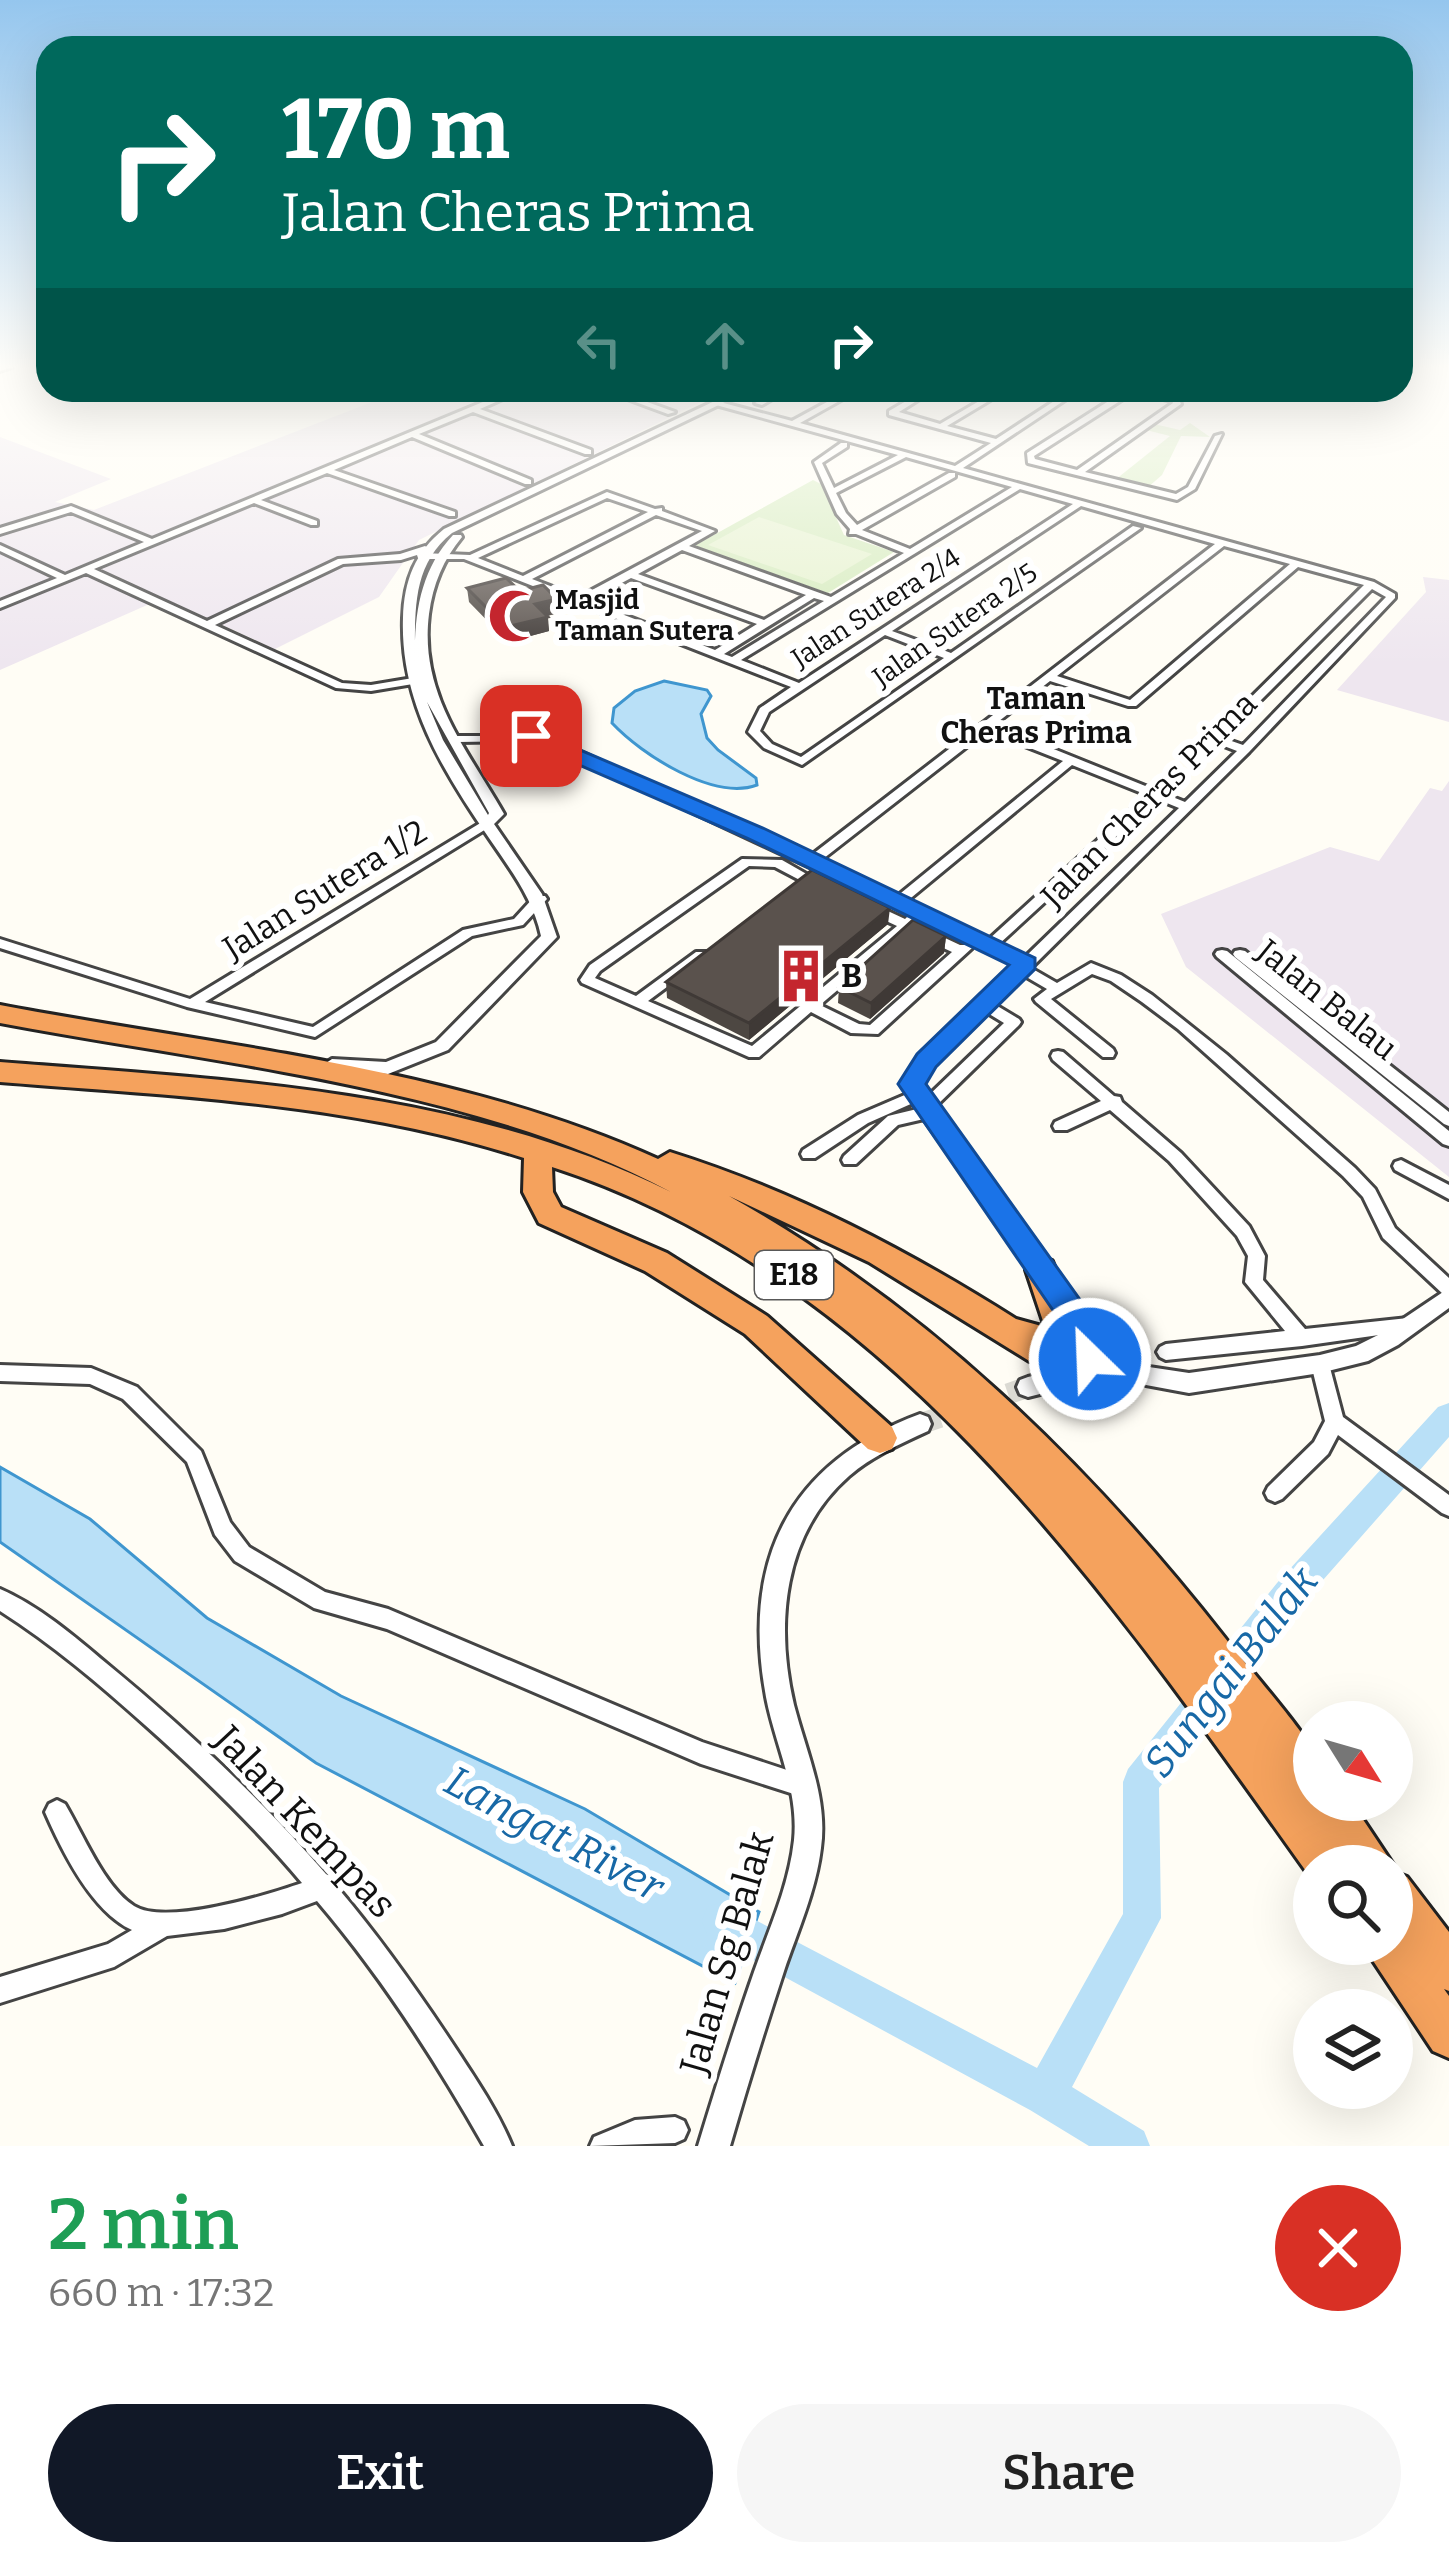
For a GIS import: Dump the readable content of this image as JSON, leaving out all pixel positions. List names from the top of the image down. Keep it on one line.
{"streets":{"highway":["E18"],"street":["Jalan Sutera 2/4","Jalan Sutera 2/5","Jalan Cheras Prima","Jalan Sutera 1/2","Jalan Balau","Jalan Kempas","Jalan Sg Balak"]},"crossings":[["Jalan Sutera 2/4","Jalan Sutera 2/5"]],"districts":["Taman Cheras Prima"],"water":["Sungai Balak","Langat River"],"places":{"mosque":["Masjid Taman Sutera"],"building":["B"]},"north":"bottom right","page":{"turn":["170 m","Jalan Cheras Prima"],"heading":["2 min","660 m · 17:32"],"buttons":["Exit","Share"]}}
